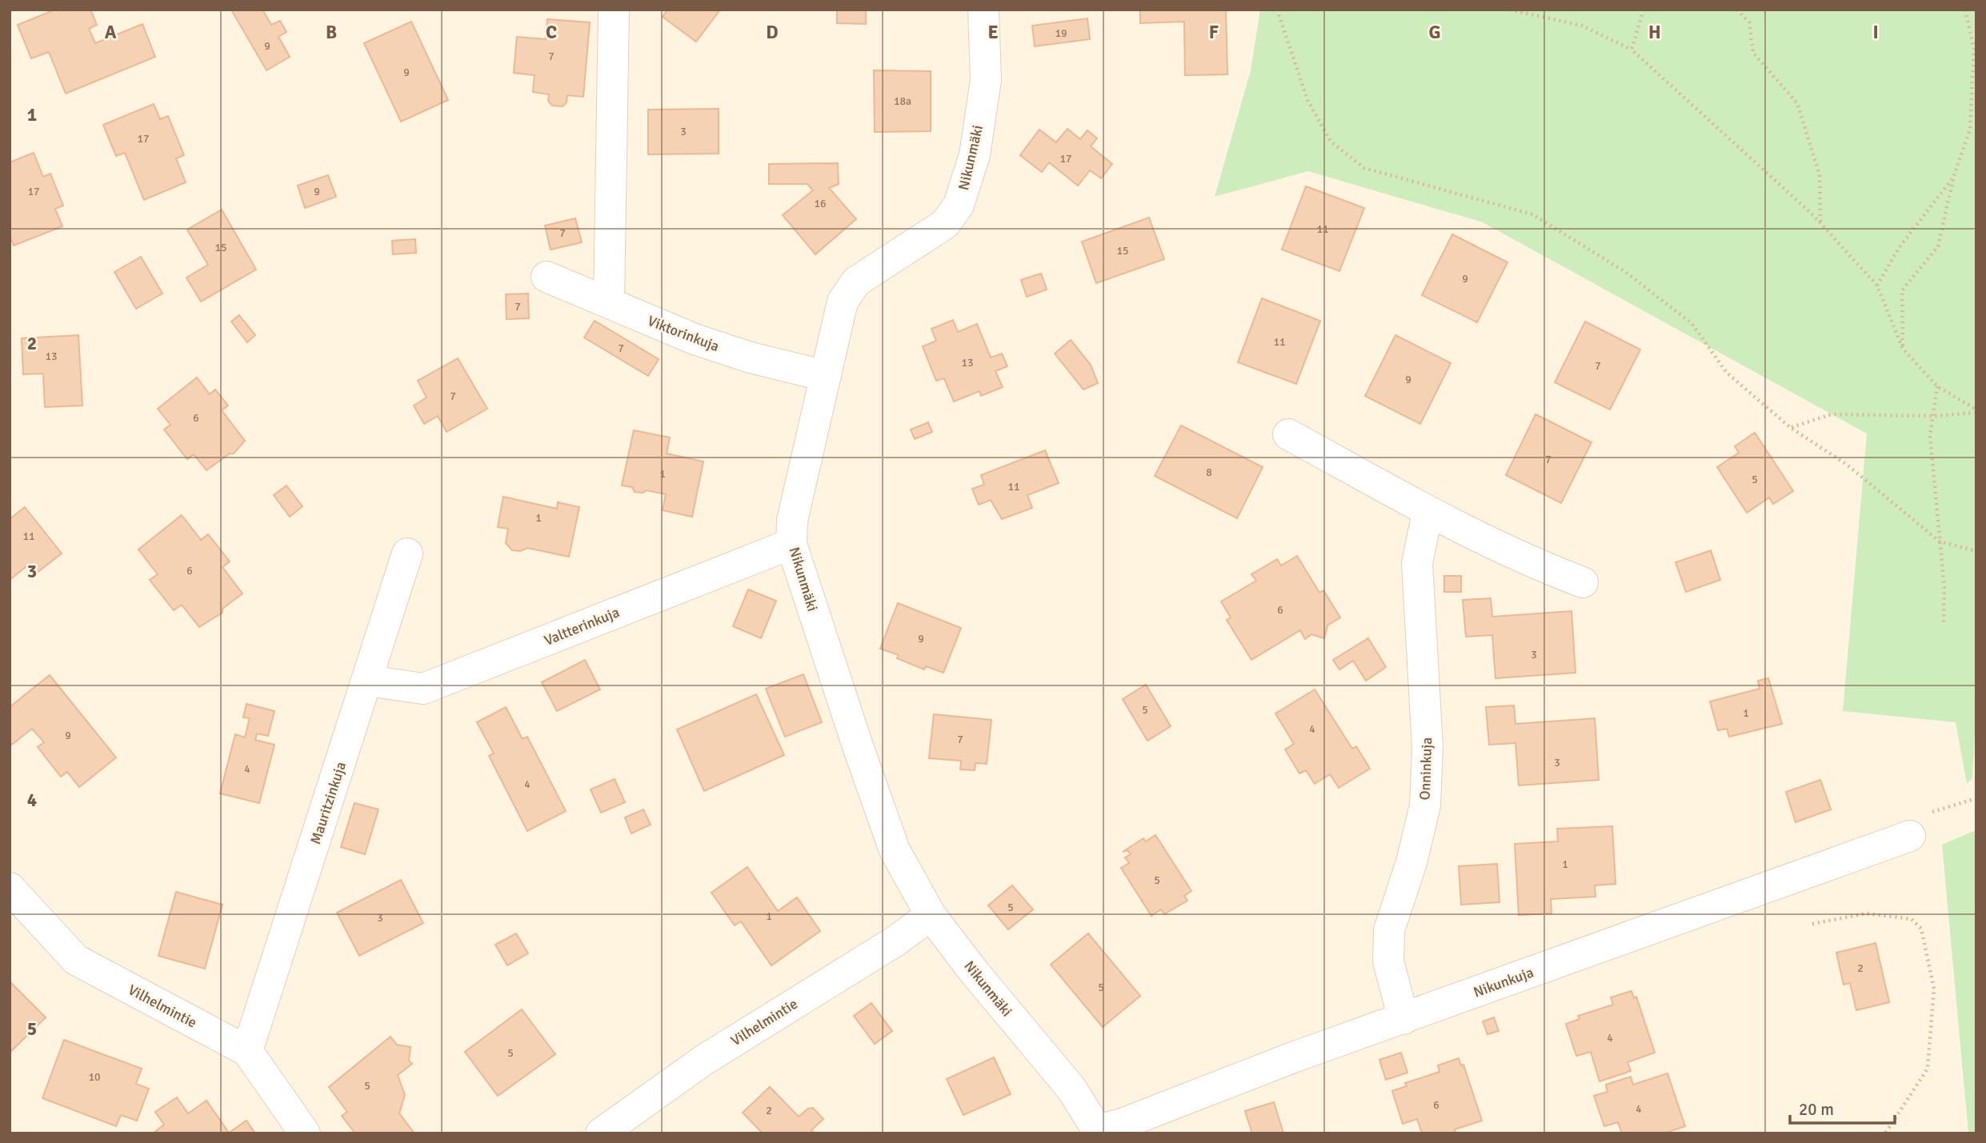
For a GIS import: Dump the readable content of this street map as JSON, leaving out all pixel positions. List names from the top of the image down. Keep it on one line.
{"streets":{"street":["Nikunmäki","Viktorinkuja","Valtterinkuja","Onninkuja","Mauritzinkuja","Nikunkuja","Vilhelmintie"]},"crossings":[["Nikunmäki","Viktorinkuja"],["Nikunmäki","Valtterinkuja"],["Nikunmäki","Nikunkuja"],["Nikunmäki","Vilhelmintie"],["Valtterinkuja","Mauritzinkuja"],["Onninkuja","Nikunkuja"],["Mauritzinkuja","Vilhelmintie"]],"house_numbers":["19","9","7","9","18a","3","17","17","17","9","16","11","7","15","15","9","7","11","7","13","13","7","9","7","6","7","8","1","5","11","1","11","6","6","9","3","5","1","4","9","7","3","4","4","1","5","5","1","3","2","5","4","5","10","5","6","4","2"],"scale_bar":"20 m","grid":{"columns":["A","B","C","D","E","F","G","H","I"],"rows":["1","2","3","4","5"]}}
